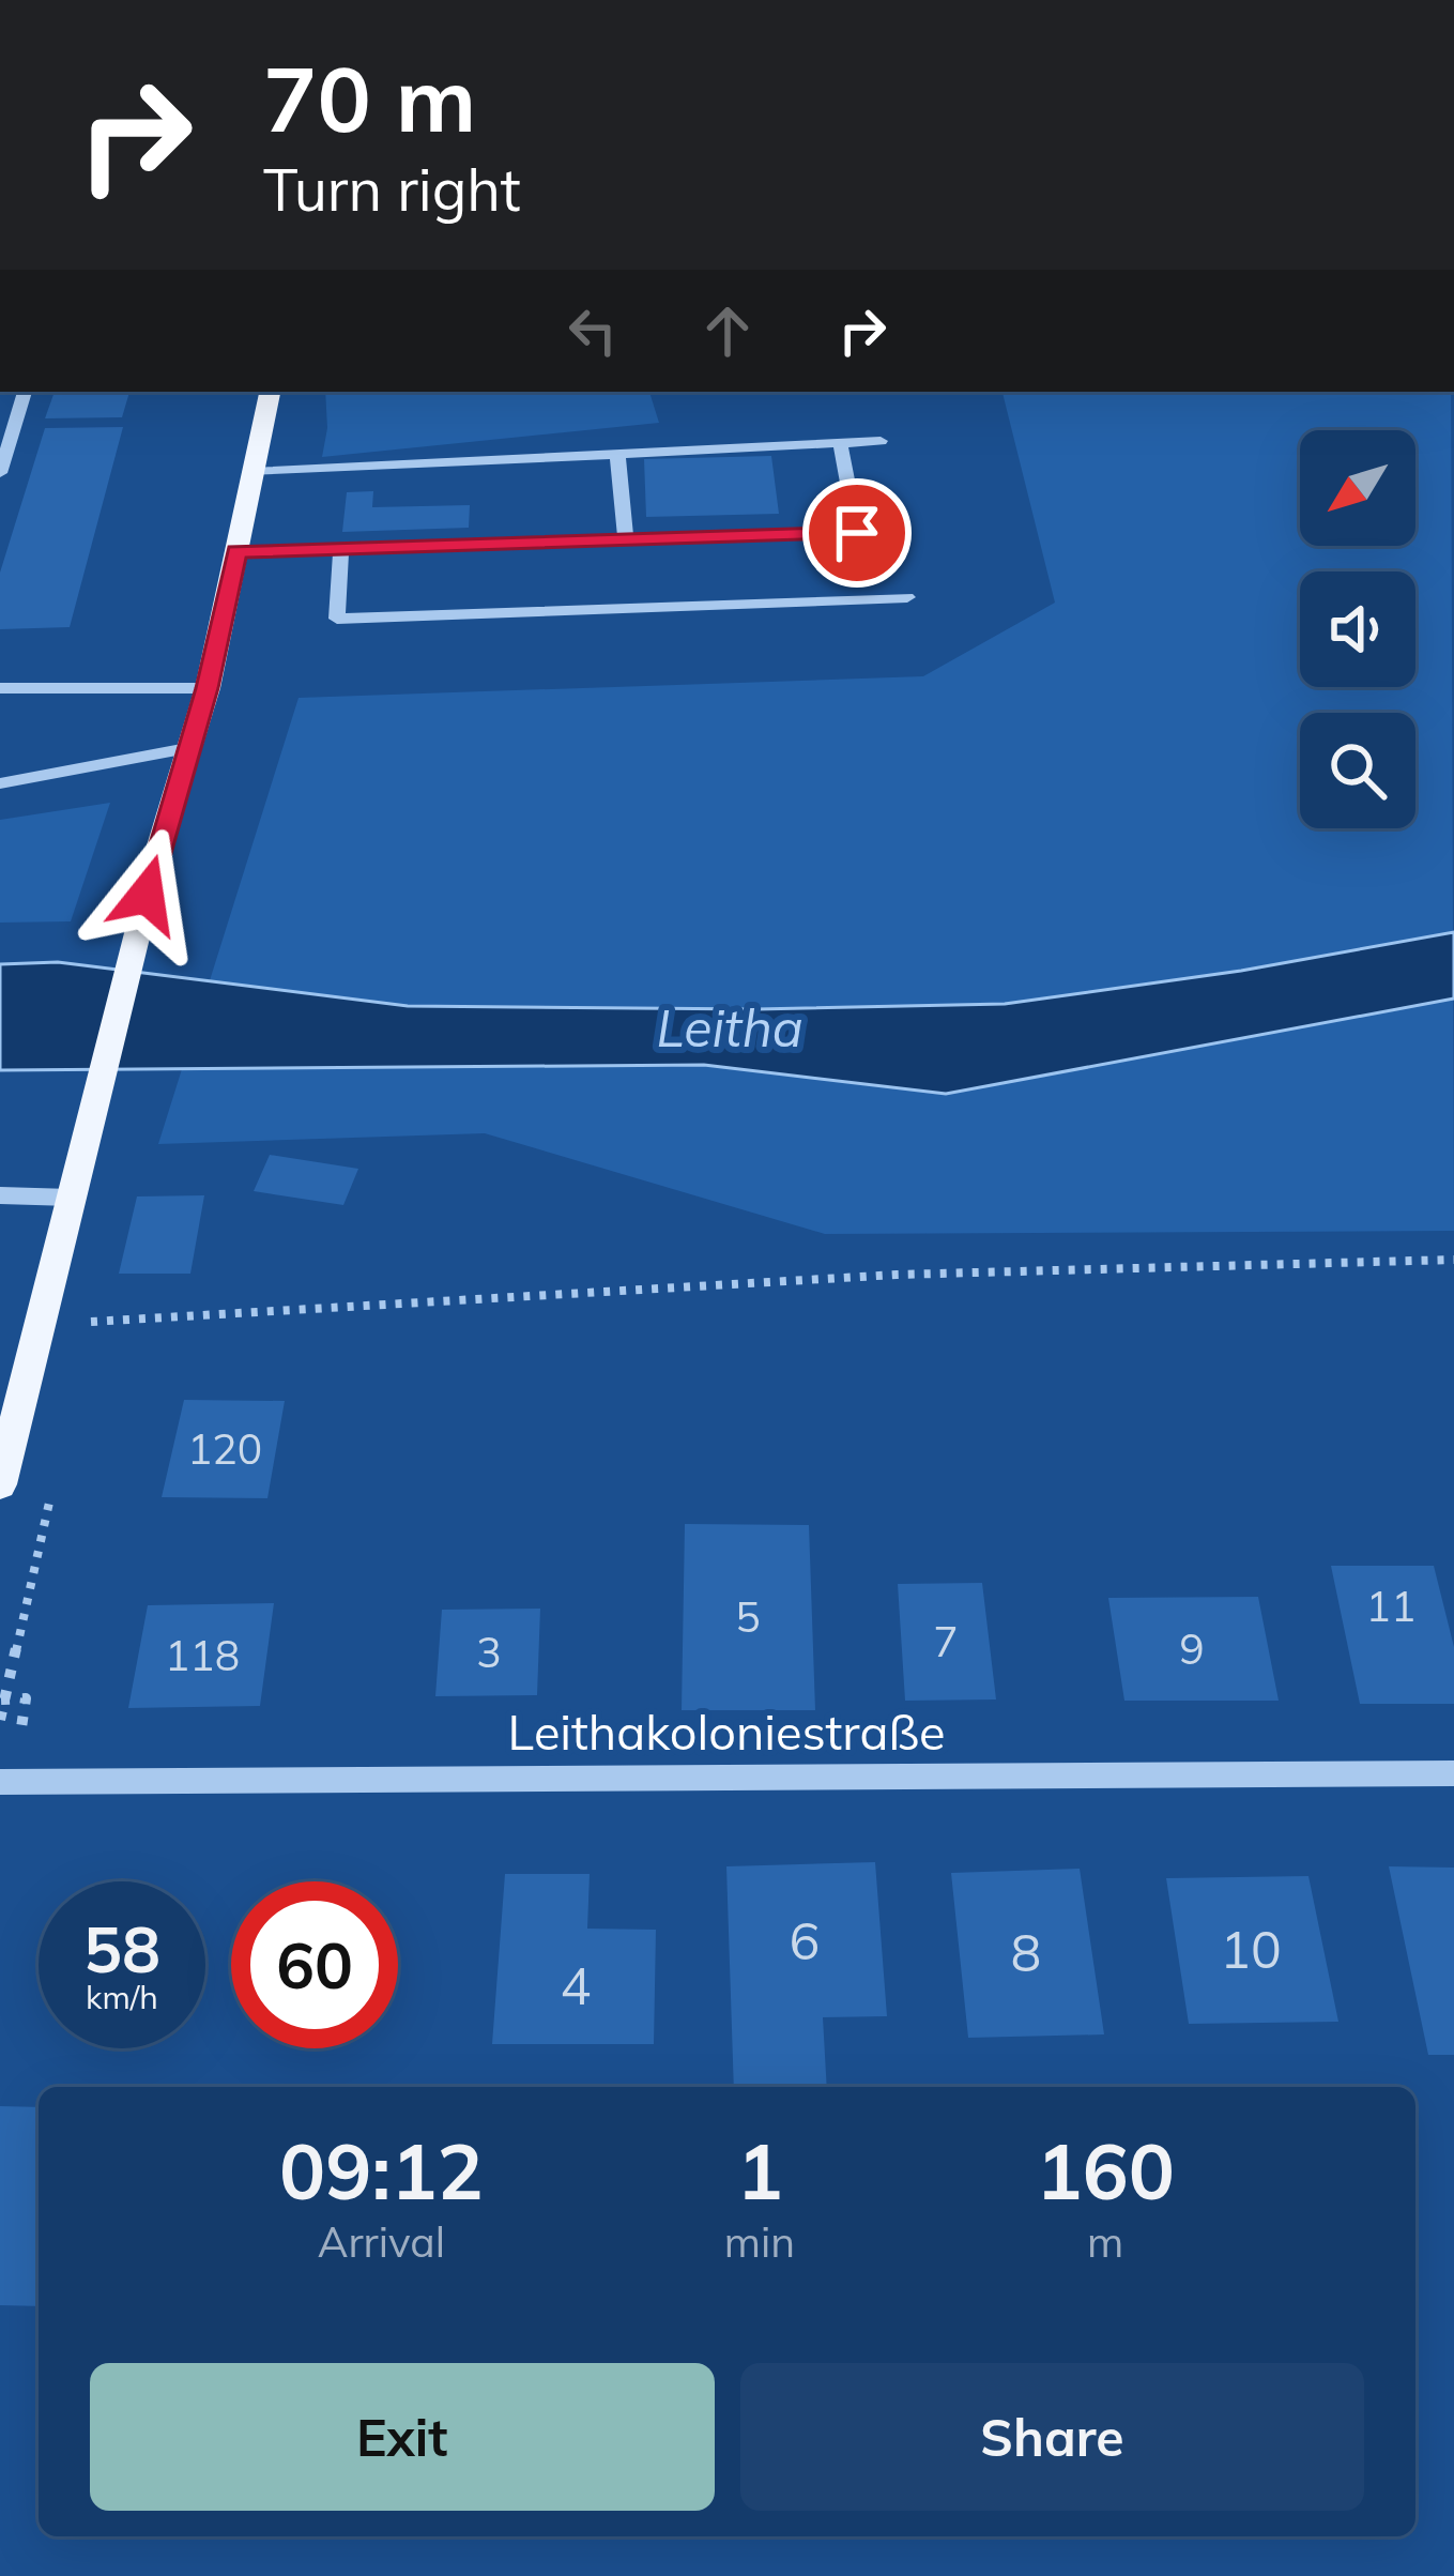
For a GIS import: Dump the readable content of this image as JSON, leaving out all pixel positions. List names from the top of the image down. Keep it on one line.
{"streets":{"street":["Leithakoloniestraße"]},"water":["Leitha"],"house_numbers":["120","11","5","7","9","3","118","6","10","8","4"],"north":"bottom left","page":{"turn":["70 m","Turn right"],"speed":"58 km/h","limit":"60","eta":["09:12","Arrival","1","min","160","m"],"buttons":["Exit","Share"]}}
